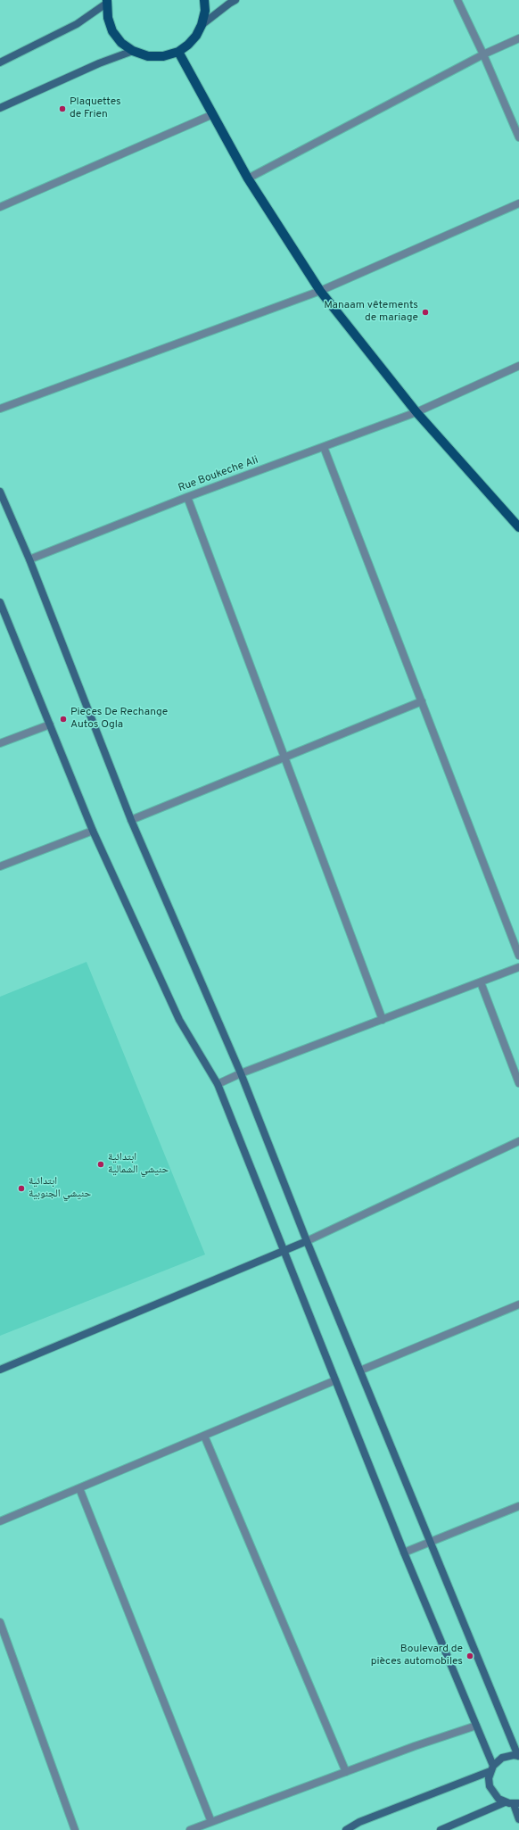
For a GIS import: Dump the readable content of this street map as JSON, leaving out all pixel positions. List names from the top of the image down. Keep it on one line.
{"streets":{"street":["Rue Boukeche Ali"]},"places":["Plaquettes de Frien","Manaam vêtements de mariage","Pieces De Rechange Autos Ogla","ابتدائية حنيشي الشمالية","ابتدائية حنيشي الجنوبية","Boulevard de pièces automobiles"]}
